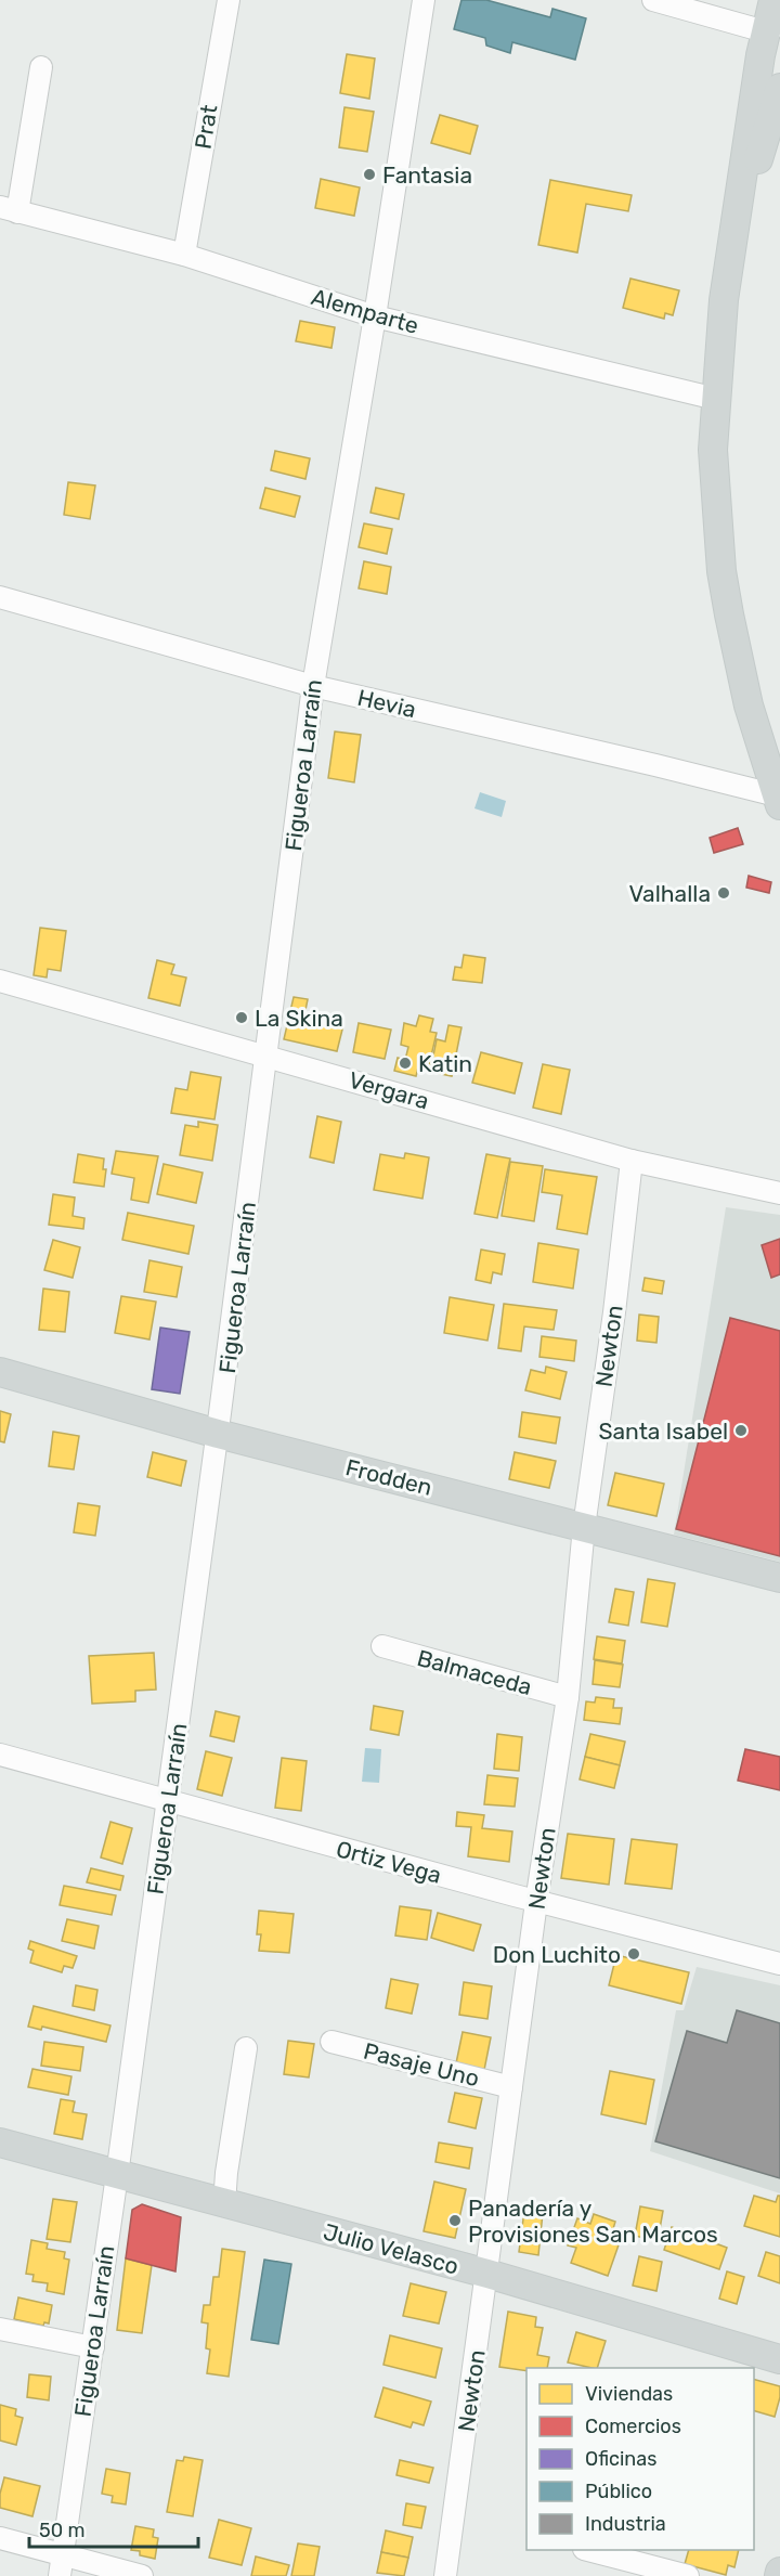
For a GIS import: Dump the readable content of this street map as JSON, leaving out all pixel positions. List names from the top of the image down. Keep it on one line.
{"streets":{"main road":["Frodden","Julio Velasco"],"street":["Prat","Alemparte","Hevia","Figueroa Larraín","Vergara","Newton","Balmaceda","Ortiz Vega","Pasaje Uno"]},"crossings":[["Prat","Alemparte"],["Alemparte","Figueroa Larraín"],["Hevia","Figueroa Larraín"],["Figueroa Larraín","Vergara"],["Figueroa Larraín","Frodden"],["Figueroa Larraín","Ortiz Vega"],["Figueroa Larraín","Julio Velasco"],["Vergara","Newton"],["Newton","Frodden"],["Newton","Balmaceda"],["Newton","Ortiz Vega"],["Newton","Pasaje Uno"],["Newton","Julio Velasco"]],"places":["Fantasia","Valhalla","La Skina","Katin","Santa Isabel","Don Luchito","Panadería y Provisiones San Marcos"],"legend":["Viviendas","Comercios","Oficinas","Público","Industria"],"scale_bar":"50 m"}
